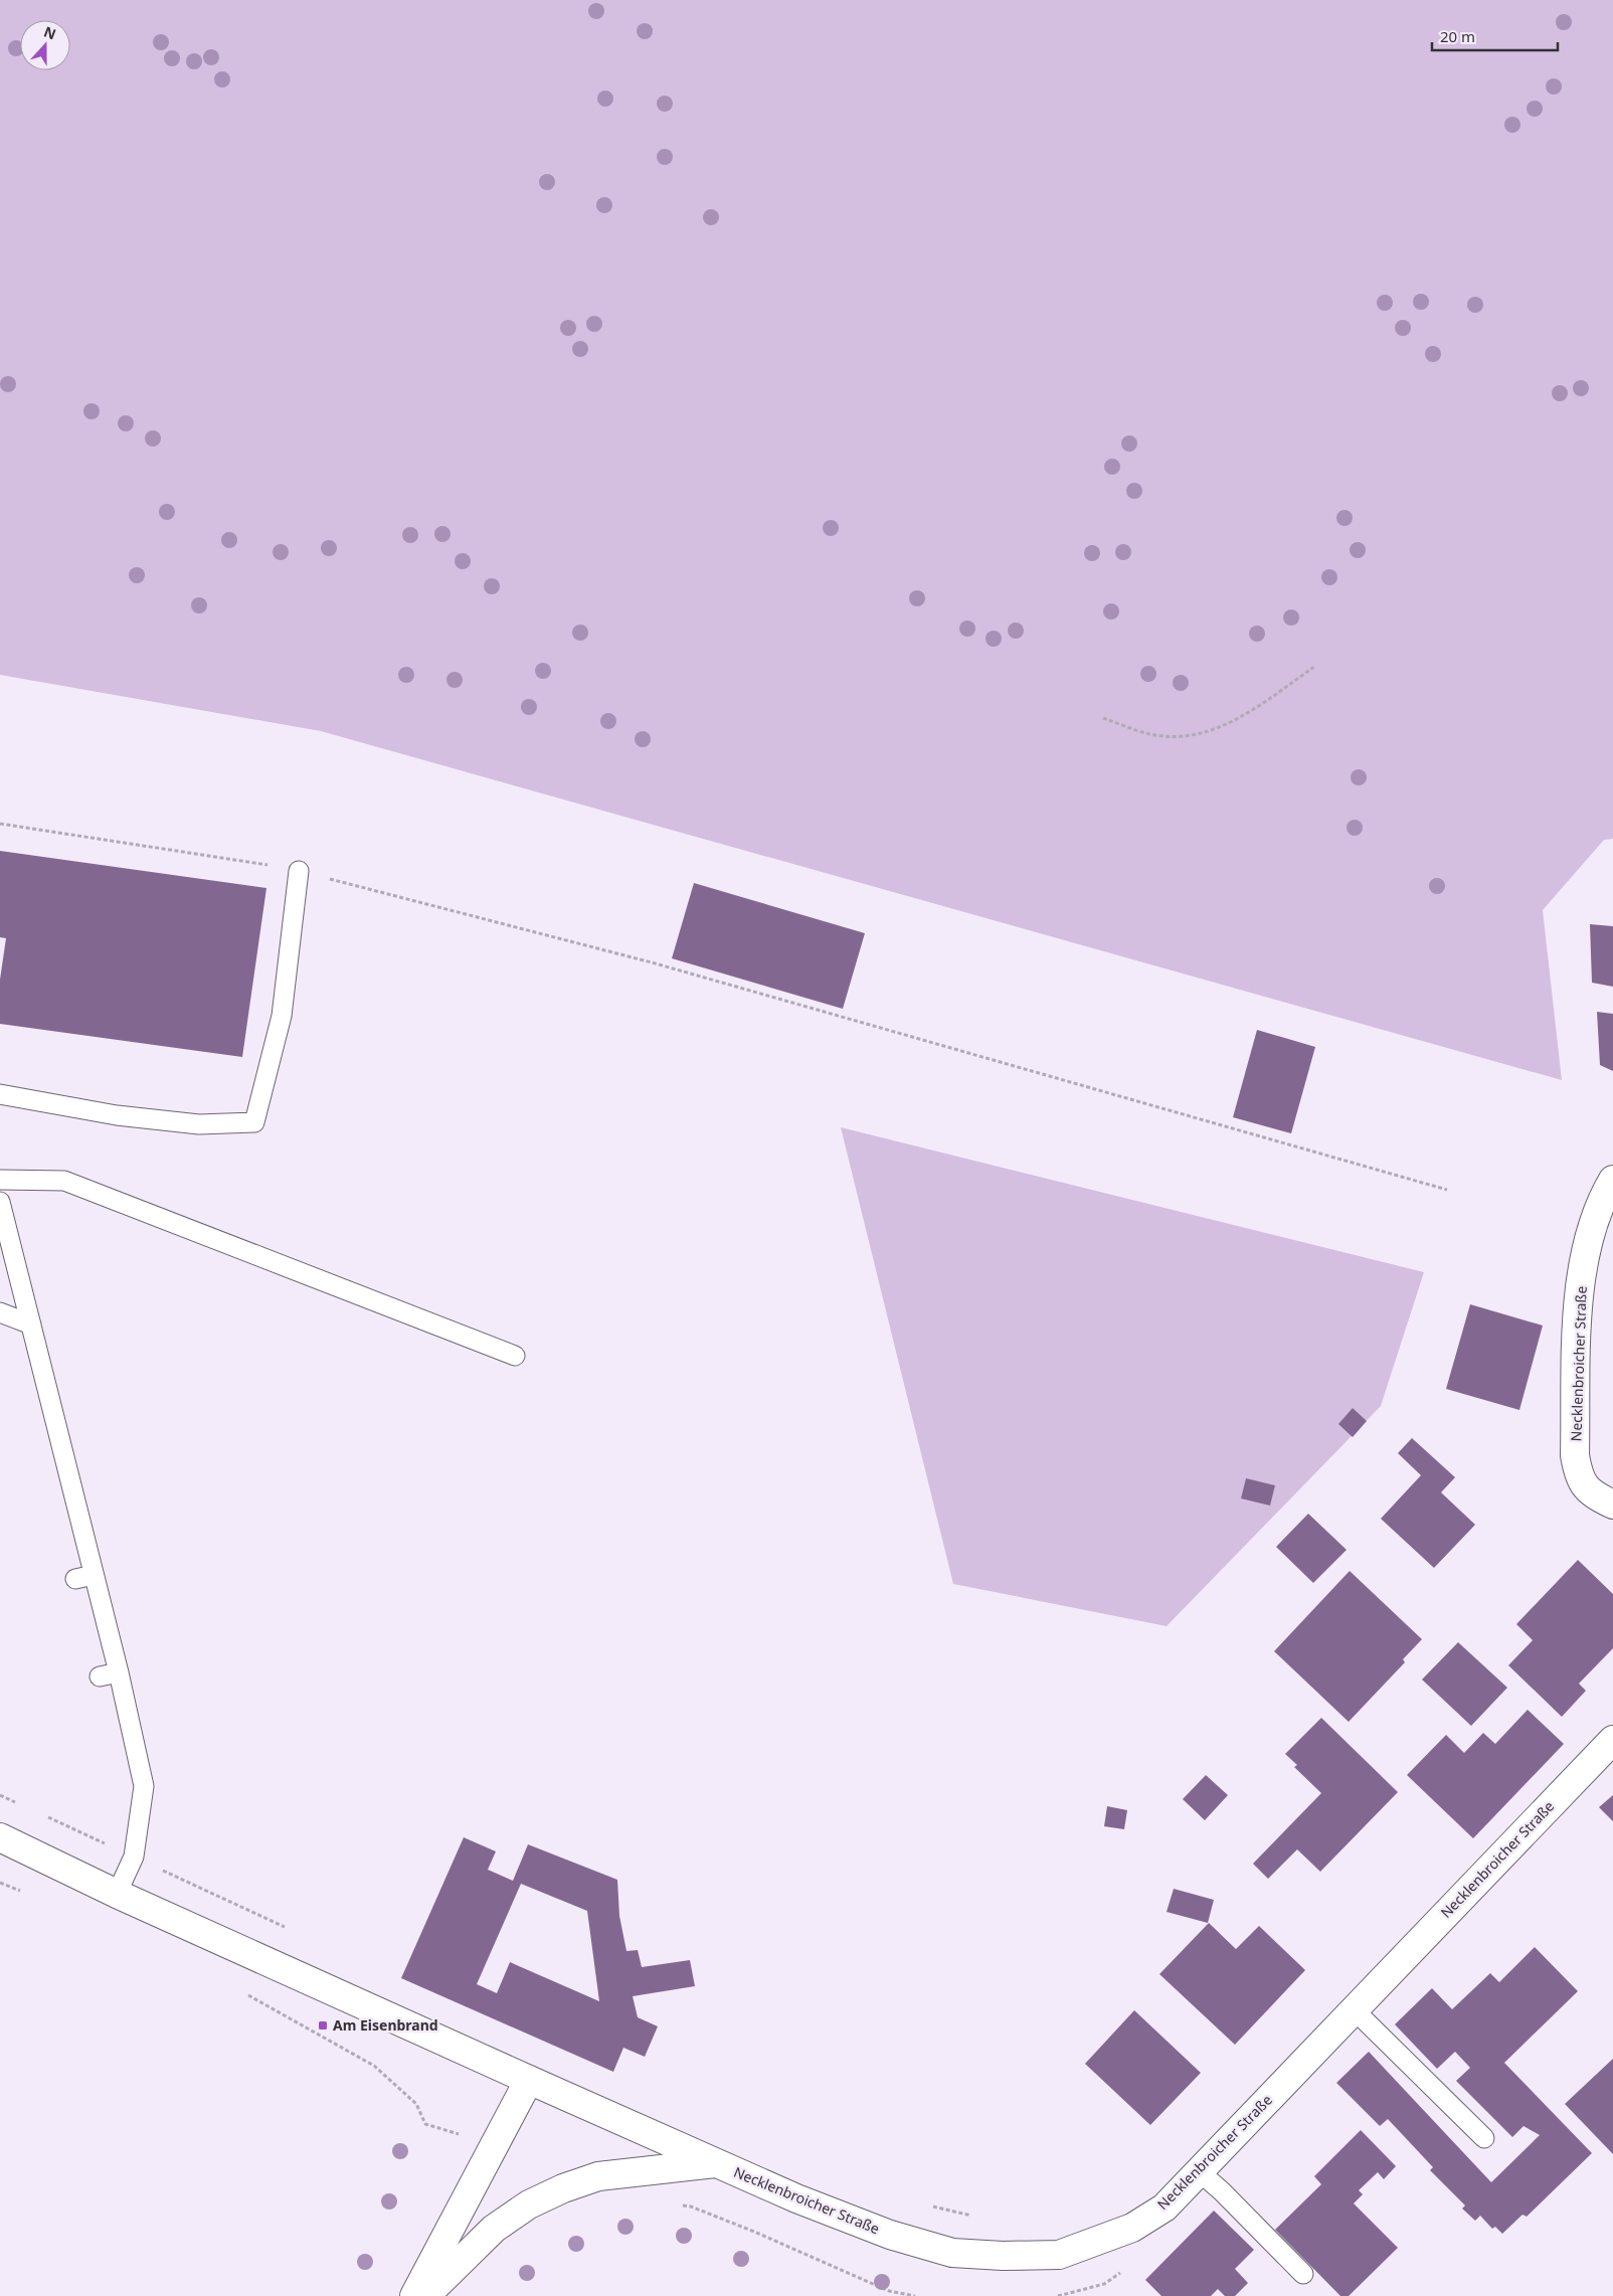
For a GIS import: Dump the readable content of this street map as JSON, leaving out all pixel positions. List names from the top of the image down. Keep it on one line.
{"streets":{"main road":["Necklenbroicher Straße"]},"places":{"transit":["Am Eisenbrand"]},"scale_bar":"20 m","north":"top"}
